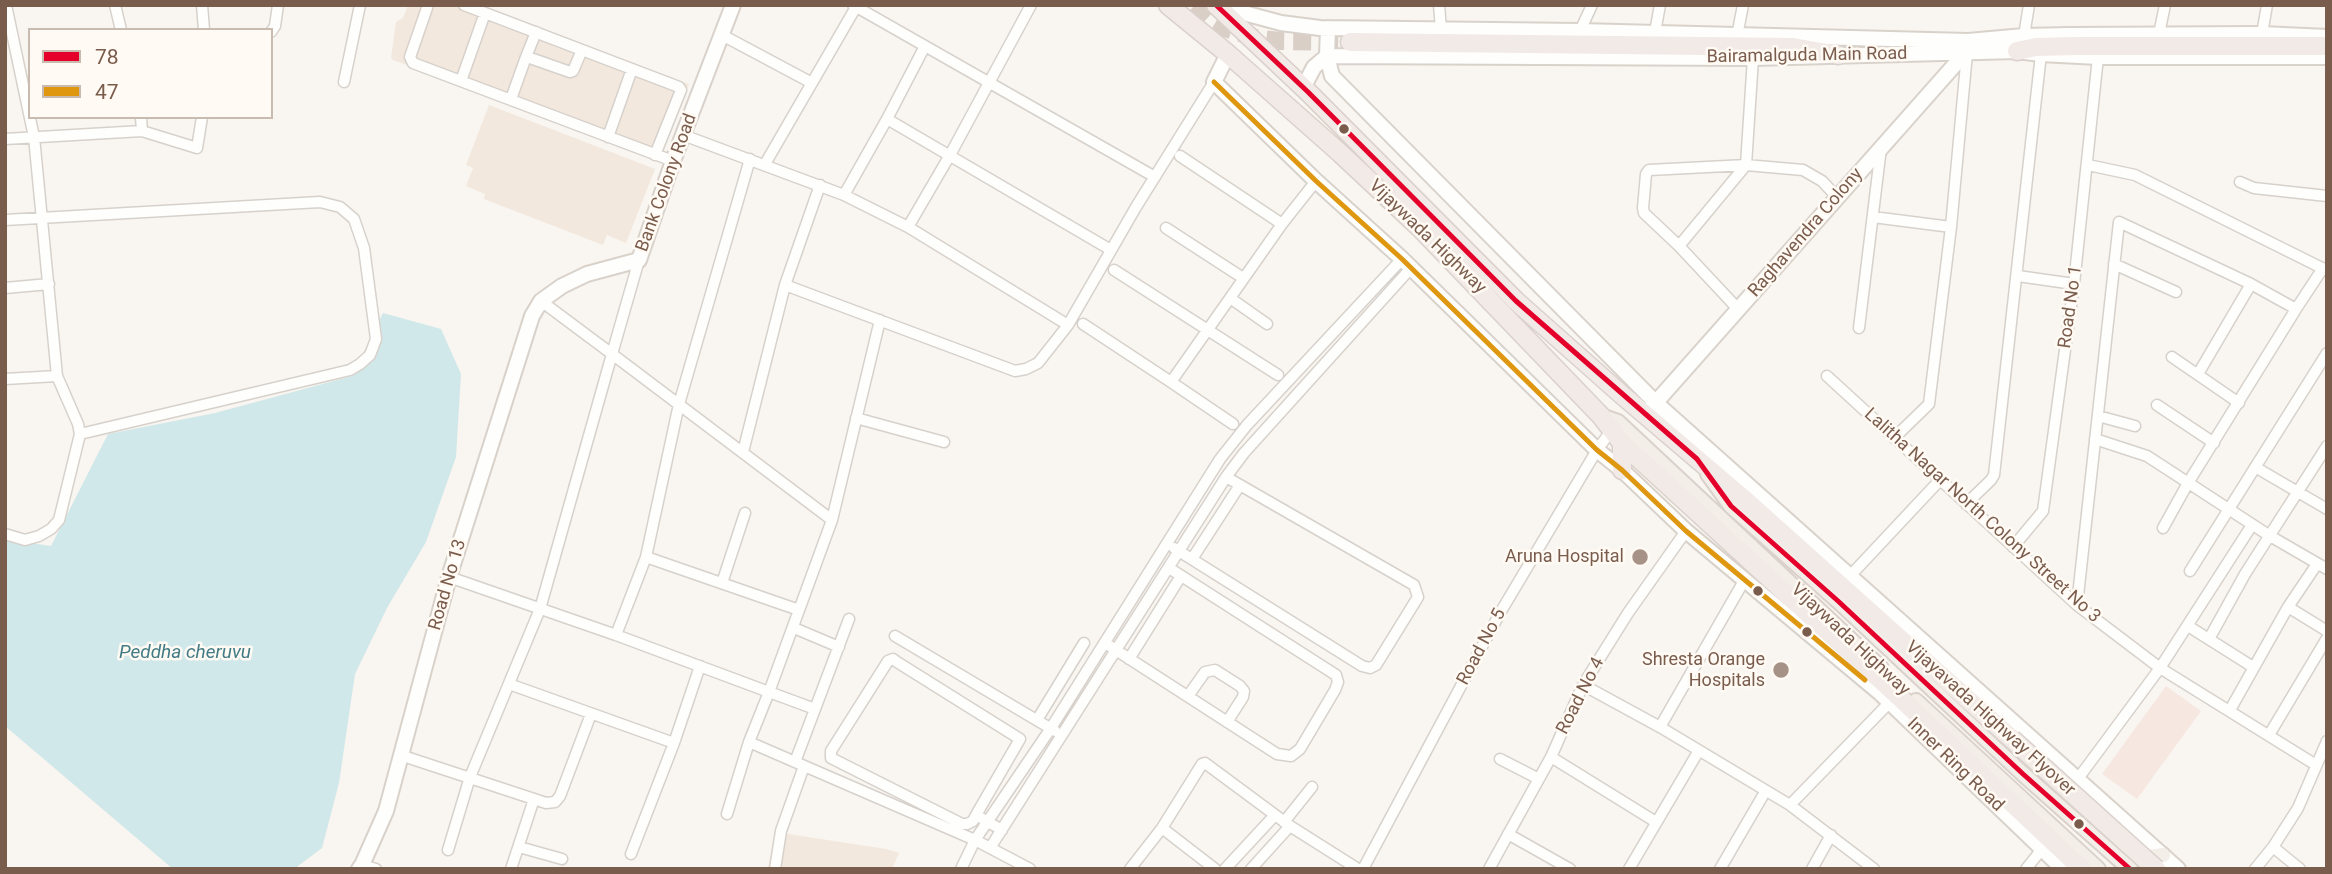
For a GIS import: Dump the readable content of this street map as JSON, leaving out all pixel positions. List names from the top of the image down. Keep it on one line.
{"streets":{"highway":["Vijaywada Highway","Vijayavada Highway Flyover"],"street":["Bairamalguda Main Road","Bank Colony Road","Raghavendra Colony","Road No 1","Lalitha Nagar North Colony Street No 3","Road No 13","Road No 5","Road No 4","Inner Ring Road"]},"crossings":[["Bairamalguda Main Road","Raghavendra Colony"],["Bairamalguda Main Road","Road No 1"],["Bank Colony Road","Road No 13"],["Raghavendra Colony","Vijaywada Highway"],["Vijaywada Highway","Road No 5"],["Vijaywada Highway","Vijayavada Highway Flyover"],["Road No 1","Lalitha Nagar North Colony Street No 3"],["Road No 5","Inner Ring Road"],["Road No 4","Inner Ring Road"]],"water":["Peddha cheruvu"],"places":["Aruna Hospital","Shresta Orange Hospitals"],"lines":["transit line 78","transit line 47"],"legend":["78","47"]}
